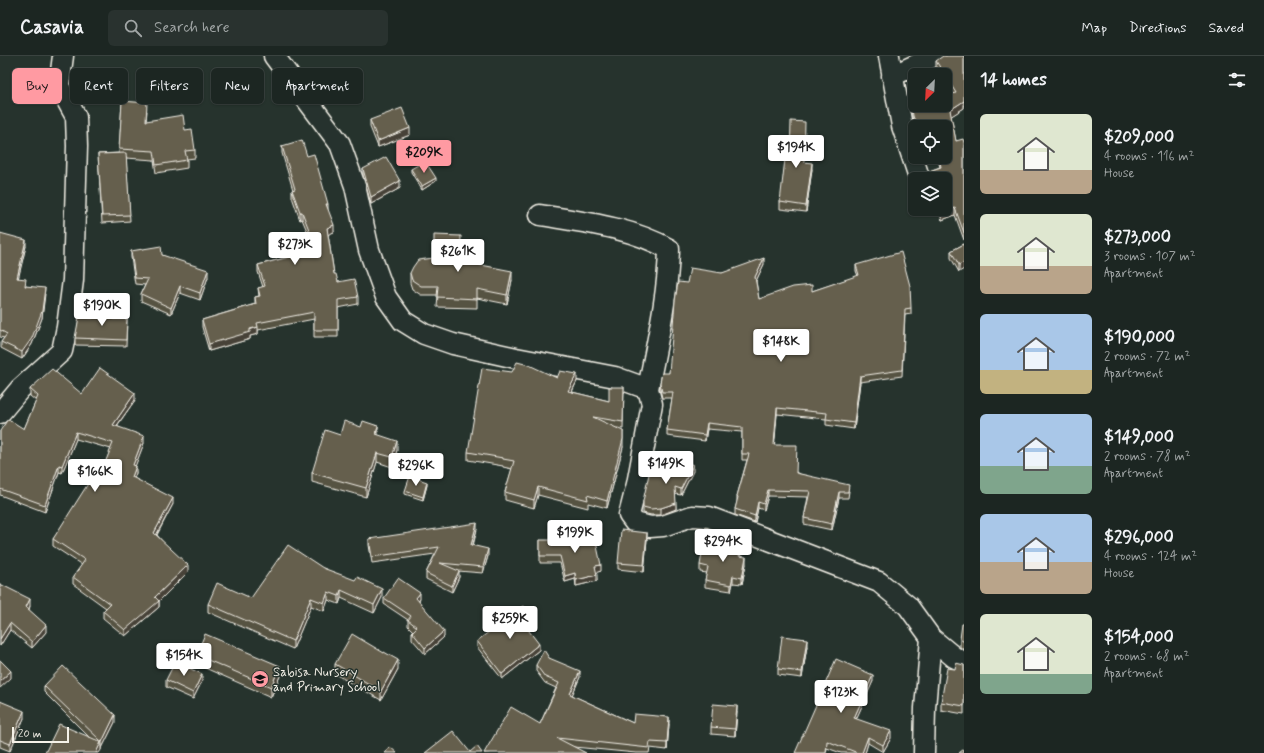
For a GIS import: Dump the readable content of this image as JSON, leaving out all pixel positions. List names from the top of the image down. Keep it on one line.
{"places":{"school or university":["Sabisa Nursery and Primary School"]},"scale_bar":"20 m","north":"bottom left","page":{"header":"Casavia","search":"Search here","nav":["Map","Directions","Saved"],"heading":"14 homes","chip":["Buy","Rent","Filters","New","Apartment"],"list":[{"name":"$209,000","note":"4 rooms · 116 m² · House"},{"name":"$273,000","note":"3 rooms · 107 m² · Apartment"},{"name":"$190,000","note":"2 rooms · 72 m² · Apartment"},{"name":"$149,000","note":"2 rooms · 78 m² · Apartment"},{"name":"$296,000","note":"4 rooms · 124 m² · House"},{"name":"$154,000","note":"2 rooms · 68 m² · Apartment"}],"price":["$194K","$209K","$273K","$261K","$190K","$148K","$149K","$296K","$166K","$199K","$294K","$259K","$154K","$123K"],"scale":"20 m"}}
